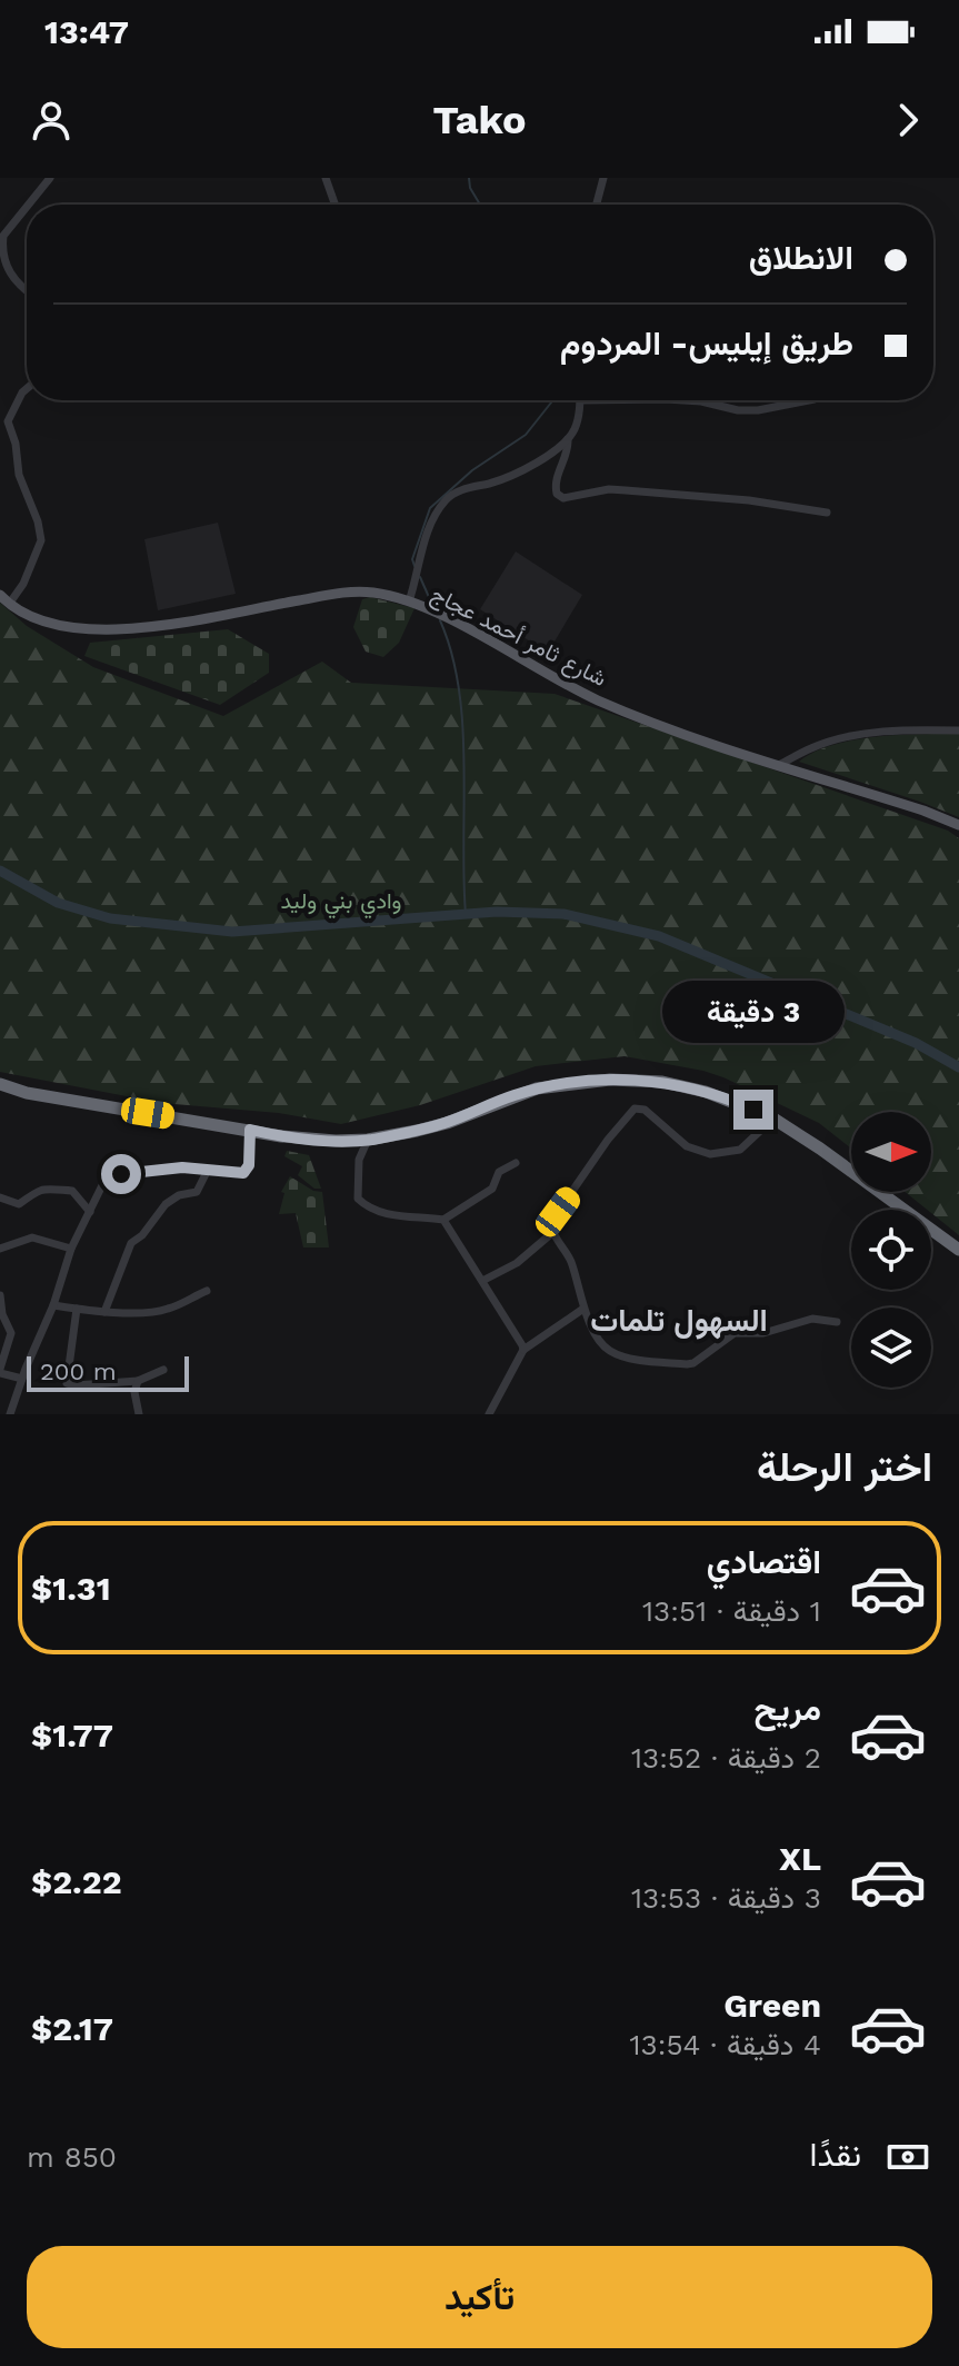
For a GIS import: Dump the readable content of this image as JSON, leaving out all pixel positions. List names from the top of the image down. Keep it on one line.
{"streets":{"main road":["شارع ثامر أحمد عجاج"]},"districts":["السهول تلمات"],"parks":["وادي بني وليد"],"scale_bar":"200 m","north":"right","page":{"status":"13:47","header":"Tako","banner":["الانطلاق","طريق إيليس- المردوم"],"bubble":"3 دقيقة","scale":"200 m","heading":"اختر الرحلة","list":[{"name":"اقتصادي","note":"1 دقيقة · 13:51","value":"$1.31"},{"name":"مريح","note":"2 دقيقة · 13:52","value":"$1.77"},{"name":"XL","note":"3 دقيقة · 13:53","value":"$2.22"},{"name":"Green","note":"4 دقيقة · 13:54","value":"$2.17"}],"pay":["نقدًا","850 m"],"buttons":"تأكيد"}}
